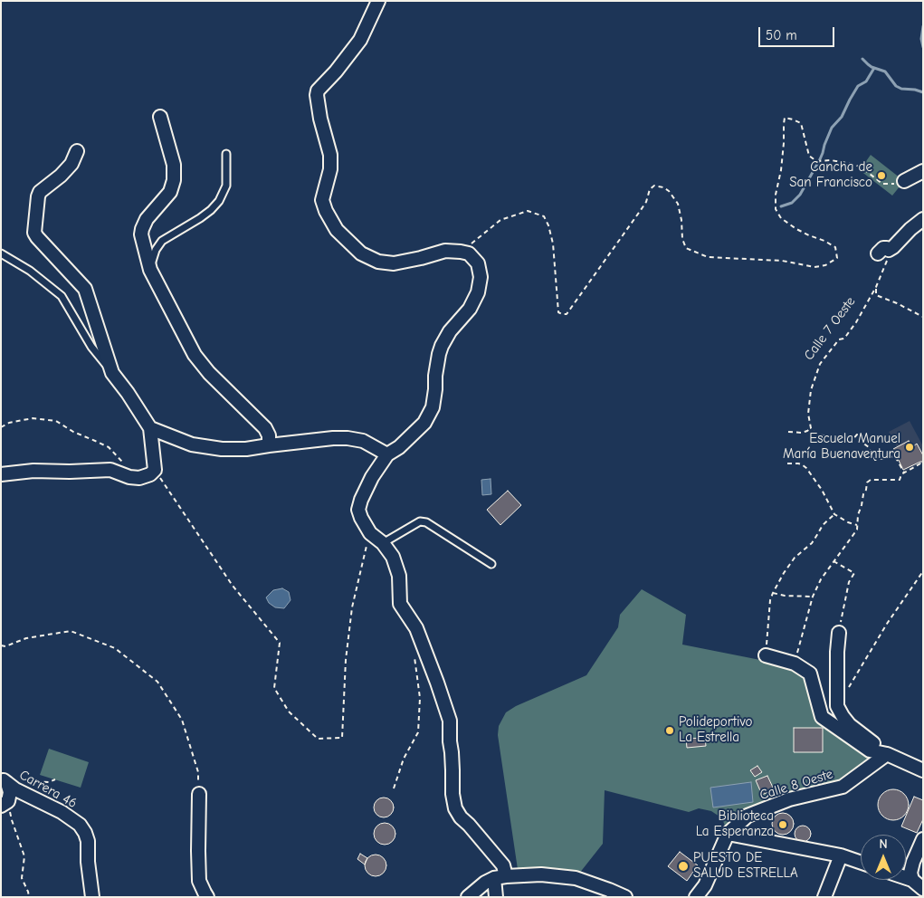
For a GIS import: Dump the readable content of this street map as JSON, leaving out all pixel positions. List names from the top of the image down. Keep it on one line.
{"streets":{"street":["Calle 8 Oeste","Carrera 46"],"path":["Calle 7 Oeste"]},"places":["Cancha de San Francisco","Escuela Manuel María Buenaventura","Polideportivo La Estrella","Biblioteca La Esperanza","PUESTO DE SALUD ESTRELLA"],"scale_bar":"50 m","north":"top"}
